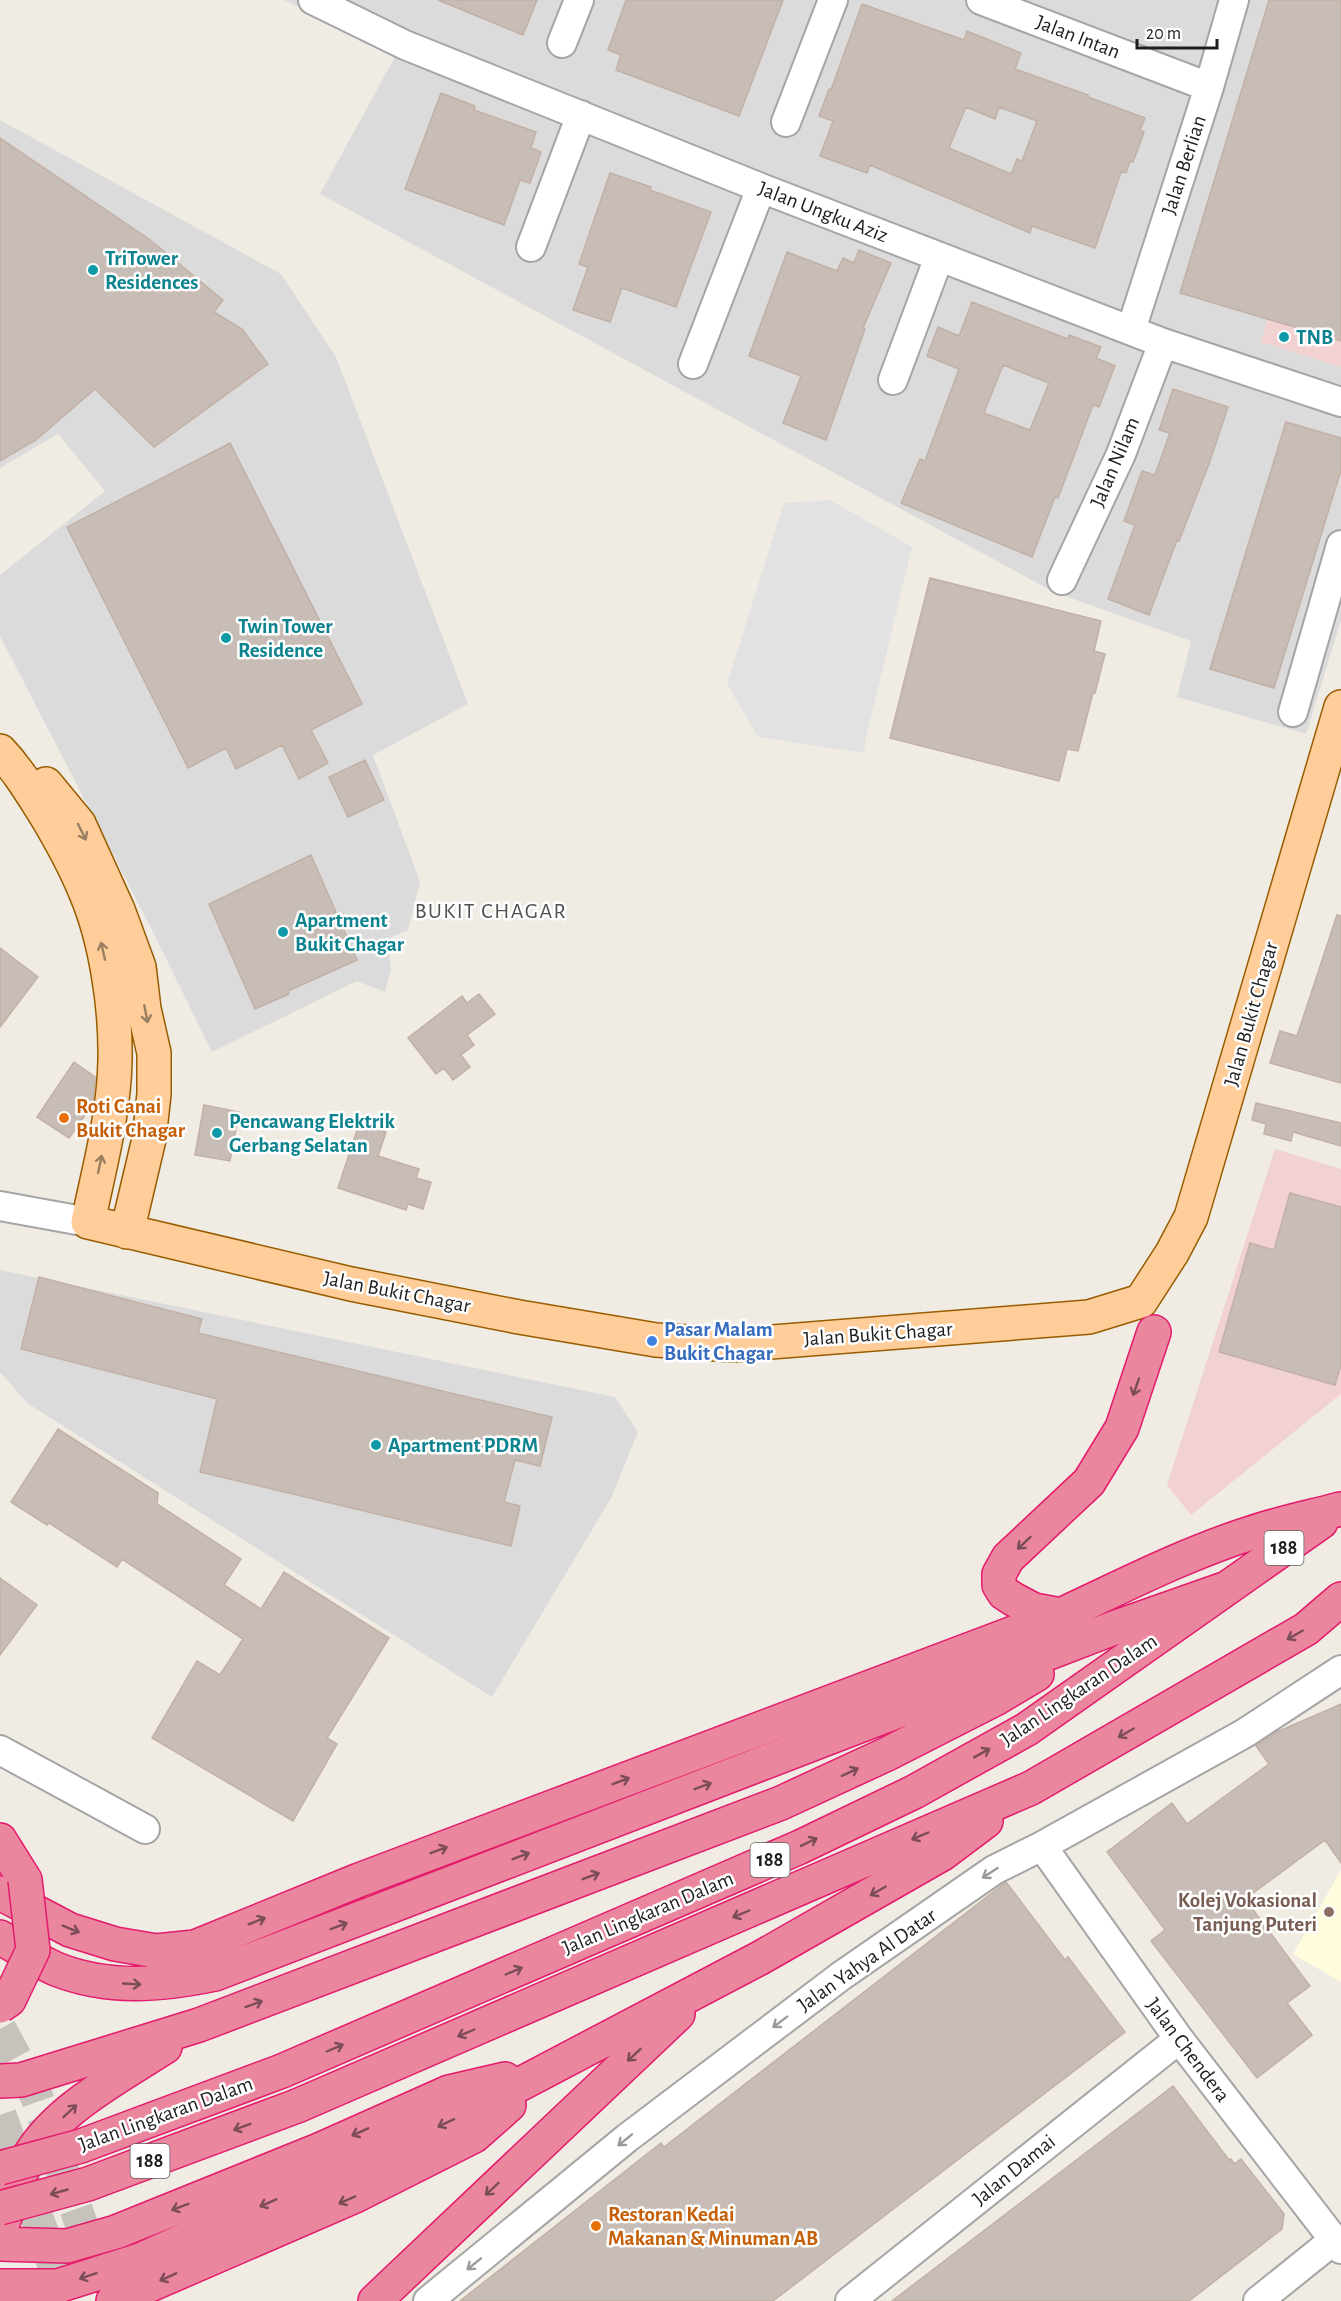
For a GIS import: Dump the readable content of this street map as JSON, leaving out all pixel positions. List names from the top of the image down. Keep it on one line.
{"streets":{"highway":["188","Jalan Lingkaran Dalam"],"main road":["Jalan Bukit Chagar"],"street":["Jalan Intan","Jalan Berlian","Jalan Ungku Aziz","Jalan Nilam","Jalan Yahya Al Datar","Jalan Chendera","Jalan Damai"]},"crossings":[["Jalan Intan","Jalan Berlian"],["Jalan Berlian","Jalan Ungku Aziz"],["Jalan Ungku Aziz","Jalan Nilam"],["Jalan Yahya Al Datar","Jalan Chendera"],["Jalan Chendera","Jalan Damai"]],"one_way":["Jalan Yahya Al Datar"],"districts":["BUKIT CHAGAR"],"places":["TriTower Residences","TNB","Twin Tower Residence","Apartment Bukit Chagar","Roti Canai Bukit Chagar","Pencawang Elektrik Gerbang Selatan","Pasar Malam Bukit Chagar","Apartment PDRM","Kolej Vokasional Tanjung Puteri","Restoran Kedai Makanan & Minuman AB"],"scale_bar":"20 m"}
